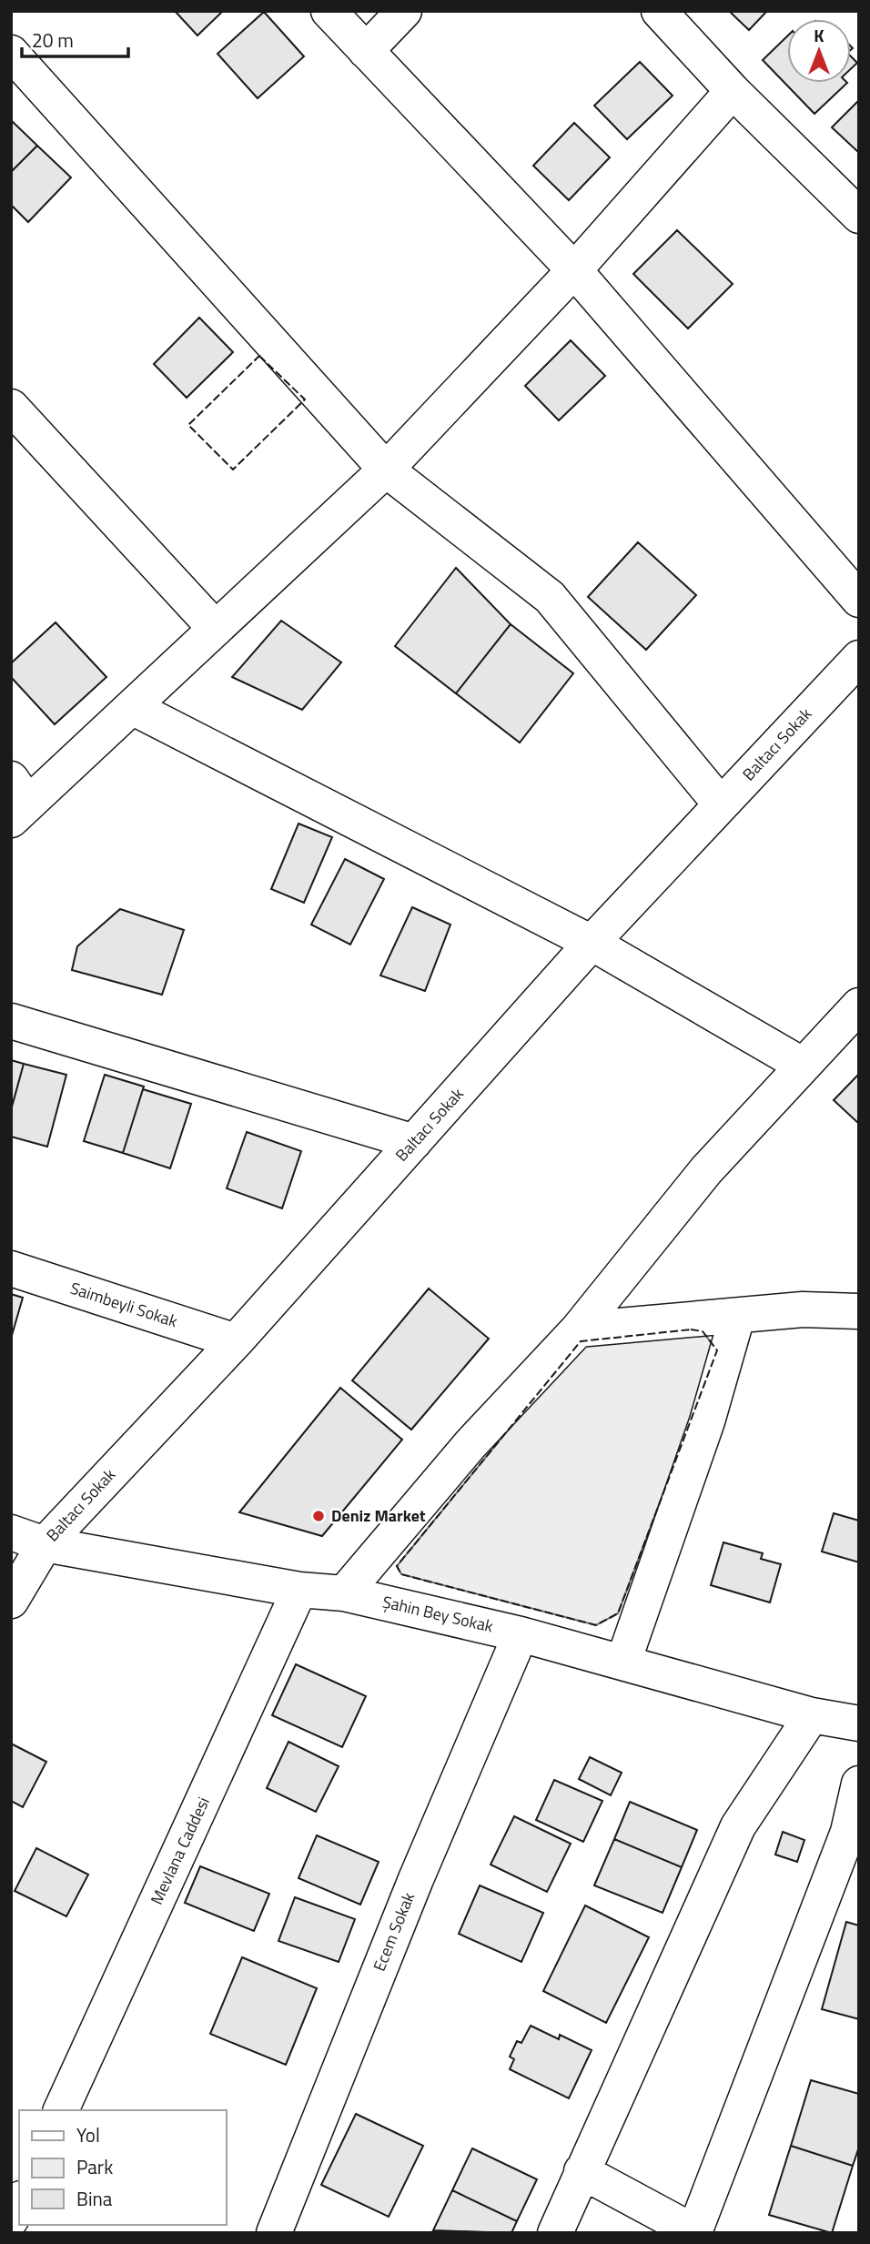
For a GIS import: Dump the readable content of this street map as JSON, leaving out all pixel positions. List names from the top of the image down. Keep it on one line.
{"streets":{"street":["Baltacı Sokak","Saimbeyli Sokak","Şahin Bey Sokak","Mevlana Caddesi","Ecem Sokak"]},"crossings":[["Baltacı Sokak","Saimbeyli Sokak"],["Baltacı Sokak","Şahin Bey Sokak"],["Şahin Bey Sokak","Mevlana Caddesi"],["Şahin Bey Sokak","Ecem Sokak"]],"places":["Deniz Market"],"legend":["Yol","Park","Bina"],"scale_bar":"20 m","north":"top"}
